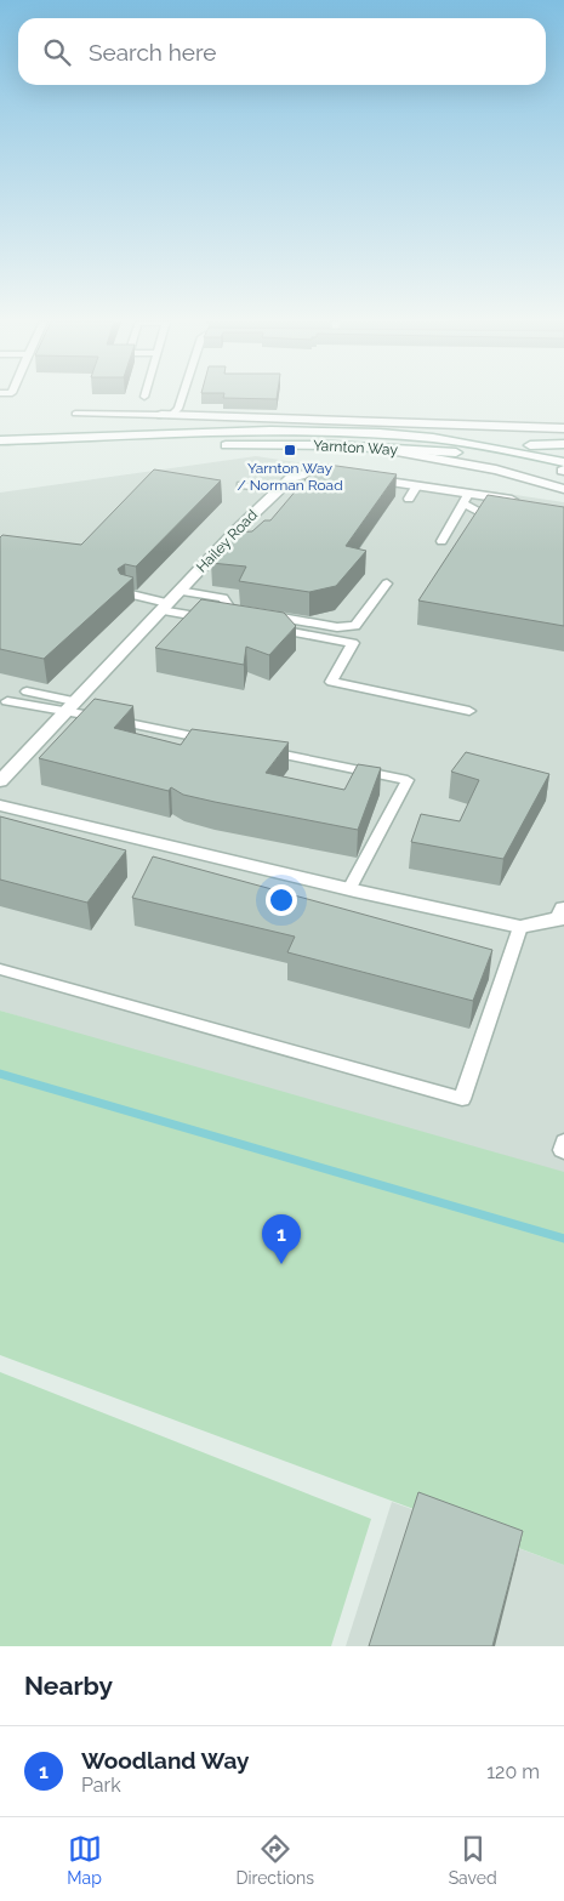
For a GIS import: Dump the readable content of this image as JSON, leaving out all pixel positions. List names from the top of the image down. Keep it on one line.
{"streets":{"street":["Yarnton Way","Hailey Road"]},"places":{"transit":["Yarnton Way / Norman Road"]},"page":{"search":"Search here","pins":"1","heading":"Nearby","list":[{"mark":"1","name":"Woodland Way","note":"Park","value":"120 m"}],"nav":["Map","Directions","Saved"]}}
